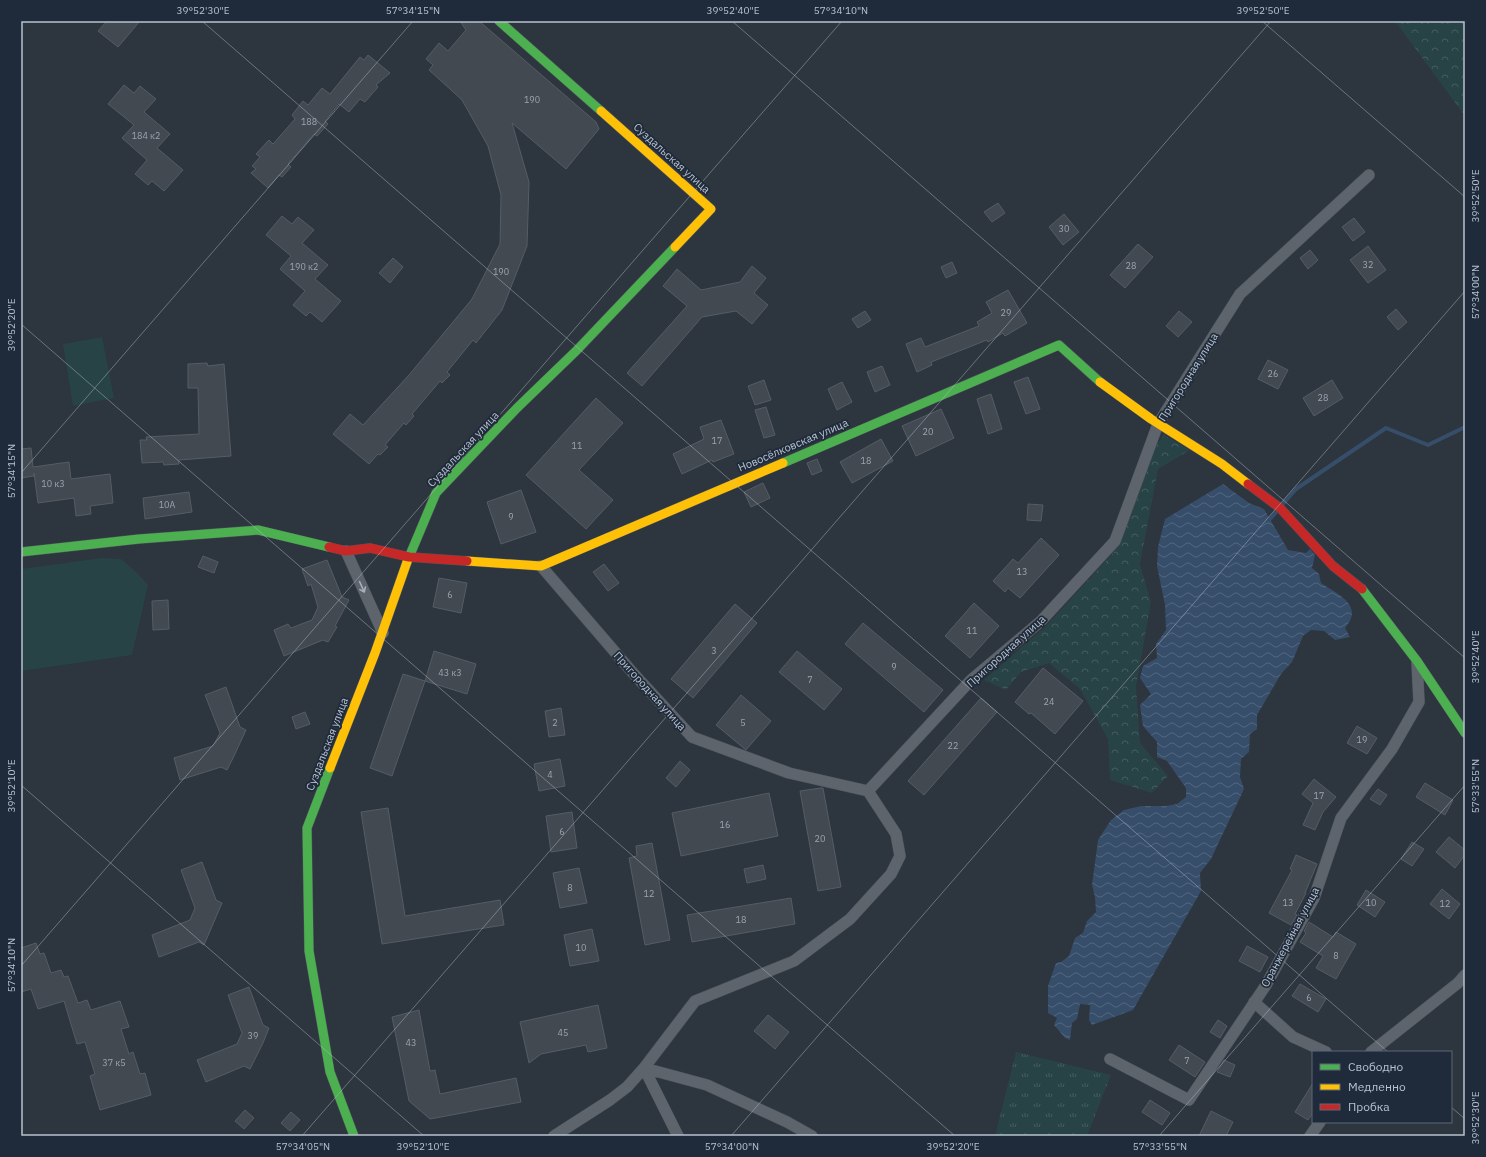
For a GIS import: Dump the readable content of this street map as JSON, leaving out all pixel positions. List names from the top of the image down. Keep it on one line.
{"streets":{"street":["Суздальская улица","Пригородная улица","Новосёлковская улица","Оранжерейная улица"]},"crossings":[["Суздальская улица","Новосёлковская улица"],["Пригородная улица","Новосёлковская улица"]],"house_numbers":["190","188","184 к2","30","32","28","190 к2","190","29","26","28","20","17","11","18","10 к3","10А","9","13","6","11","3","9","43 к3","7","24","2","5","19","22","4","17","16","6","20","8","12","13","10","12","18","10","8","6","45","39","43","7","37 к5"],"legend":["Свободно","Медленно","Пробка"],"coordinates":["39°52'30\"E","57°34'15\"N","39°52'40\"E","57°34'10\"N","39°52'50\"E","57°34'00\"N","39°52'20\"E","57°33'55\"N","39°52'10\"E","57°34'05\"N"]}
